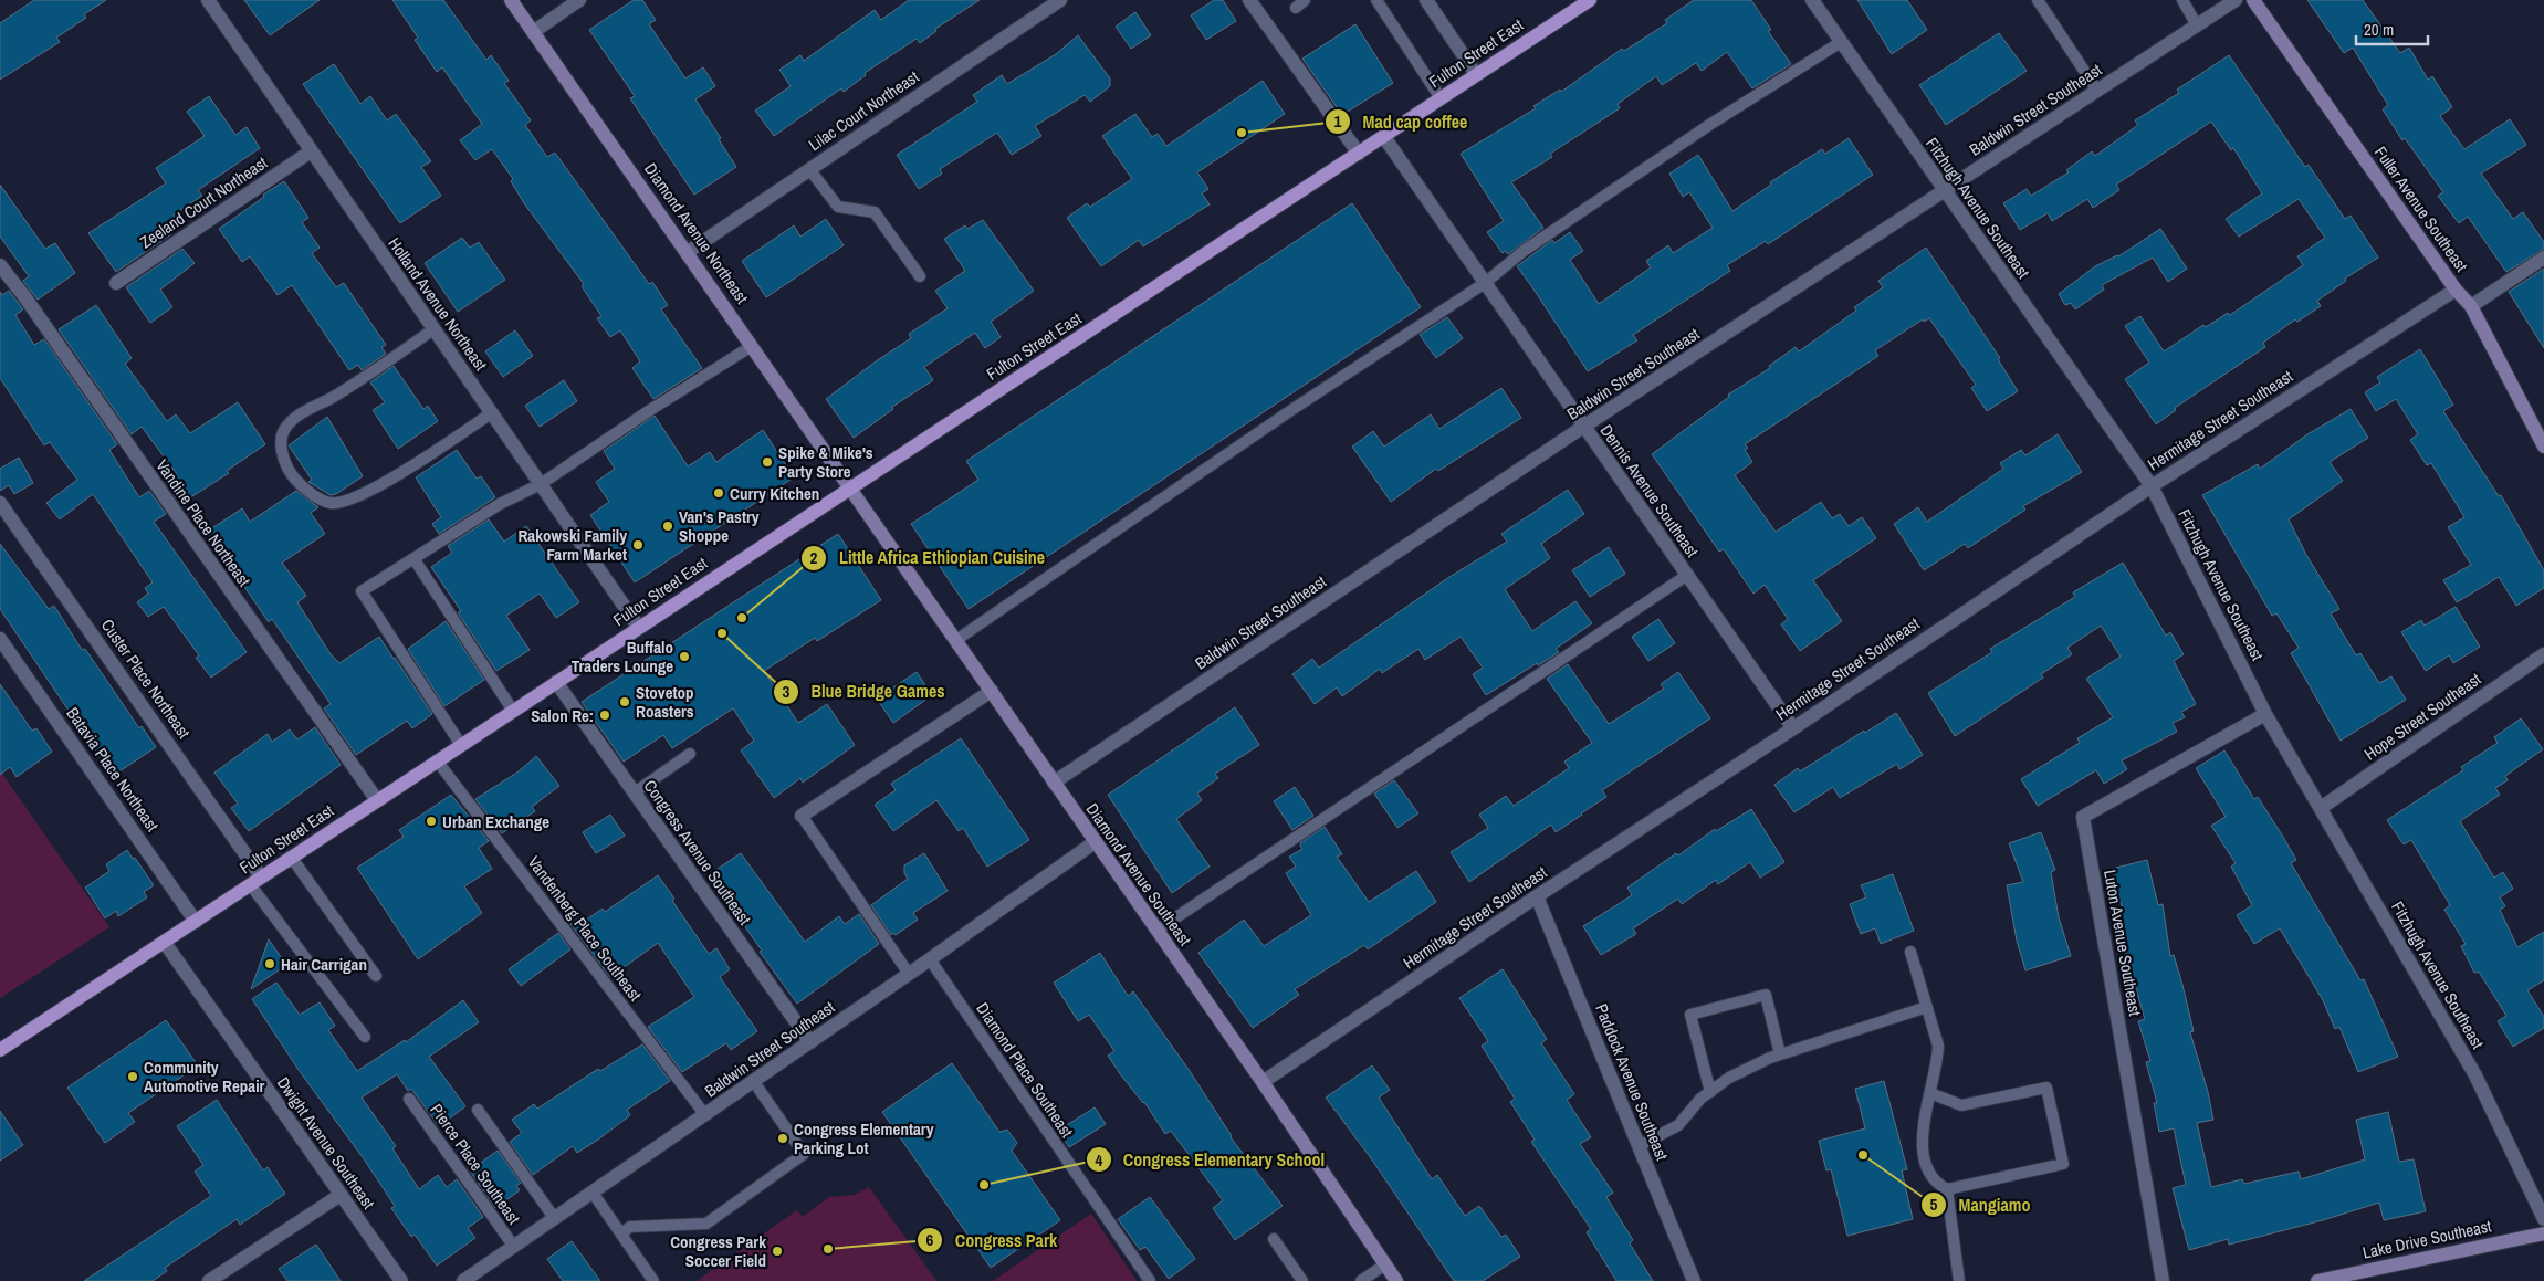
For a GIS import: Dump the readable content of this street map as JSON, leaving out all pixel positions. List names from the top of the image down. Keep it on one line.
{"streets":{"main road":["Fulton Street East"],"street":["Baldwin Street Southeast","Lilac Court Northeast","Zeeland Court Northeast","Fitzhugh Avenue Southeast","Fuller Avenue Southeast","Diamond Avenue Northeast","Holland Avenue Northeast","Hermitage Street Southeast","Dennis Avenue Southeast","Vandine Place Northeast","Custer Place Northeast","Hope Street Southeast","Batavia Place Northeast","Congress Avenue Southeast","Diamond Avenue Southeast","Luton Avenue Southeast","Paddock Avenue Southeast","Dwight Avenue Southeast","Lake Drive Southeast"],"lane":["Vandenberg Place Southeast","Diamond Place Southeast","Pierce Place Southeast"]},"crossings":[["Fulton Street East","Diamond Avenue Northeast"],["Fulton Street East","Holland Avenue Northeast"],["Fulton Street East","Dennis Avenue Southeast"],["Fulton Street East","Vandine Place Northeast"],["Fulton Street East","Custer Place Northeast"],["Fulton Street East","Batavia Place Northeast"],["Fulton Street East","Congress Avenue Southeast"],["Fulton Street East","Diamond Avenue Southeast"],["Fulton Street East","Vandenberg Place Southeast"],["Fulton Street East","Dwight Avenue Southeast"],["Baldwin Street Southeast","Fitzhugh Avenue Southeast"],["Baldwin Street Southeast","Dennis Avenue Southeast"],["Baldwin Street Southeast","Congress Avenue Southeast"],["Baldwin Street Southeast","Diamond Avenue Southeast"],["Baldwin Street Southeast","Vandenberg Place Southeast"],["Baldwin Street Southeast","Diamond Place Southeast"],["Baldwin Street Southeast","Pierce Place Southeast"],["Lilac Court Northeast","Diamond Avenue Northeast"],["Zeeland Court Northeast","Holland Avenue Northeast"],["Fitzhugh Avenue Southeast","Hermitage Street Southeast"],["Fitzhugh Avenue Southeast","Hope Street Southeast"],["Fitzhugh Avenue Southeast","Luton Avenue Southeast"],["Fuller Avenue Southeast","Hermitage Street Southeast"],["Diamond Avenue Northeast","Diamond Avenue Southeast"],["Hermitage Street Southeast","Dennis Avenue Southeast"],["Hermitage Street Southeast","Diamond Avenue Southeast"],["Hermitage Street Southeast","Paddock Avenue Southeast"]],"places":["Mad cap coffee","Spike & Mike's Party Store","Curry Kitchen","Van's Pastry Shoppe","Rakowski Family Farm Market","Little Africa Ethiopian Cuisine","Blue Bridge Games","Buffalo Traders Lounge","Stovetop Roasters","Salon Re:","Urban Exchange","Hair Carrigan","Community Automotive Repair","Congress Elementary Parking Lot","Mangiamo","Congress Elementary School","Congress Park","Congress Park Soccer Field"],"scale_bar":"20 m"}
